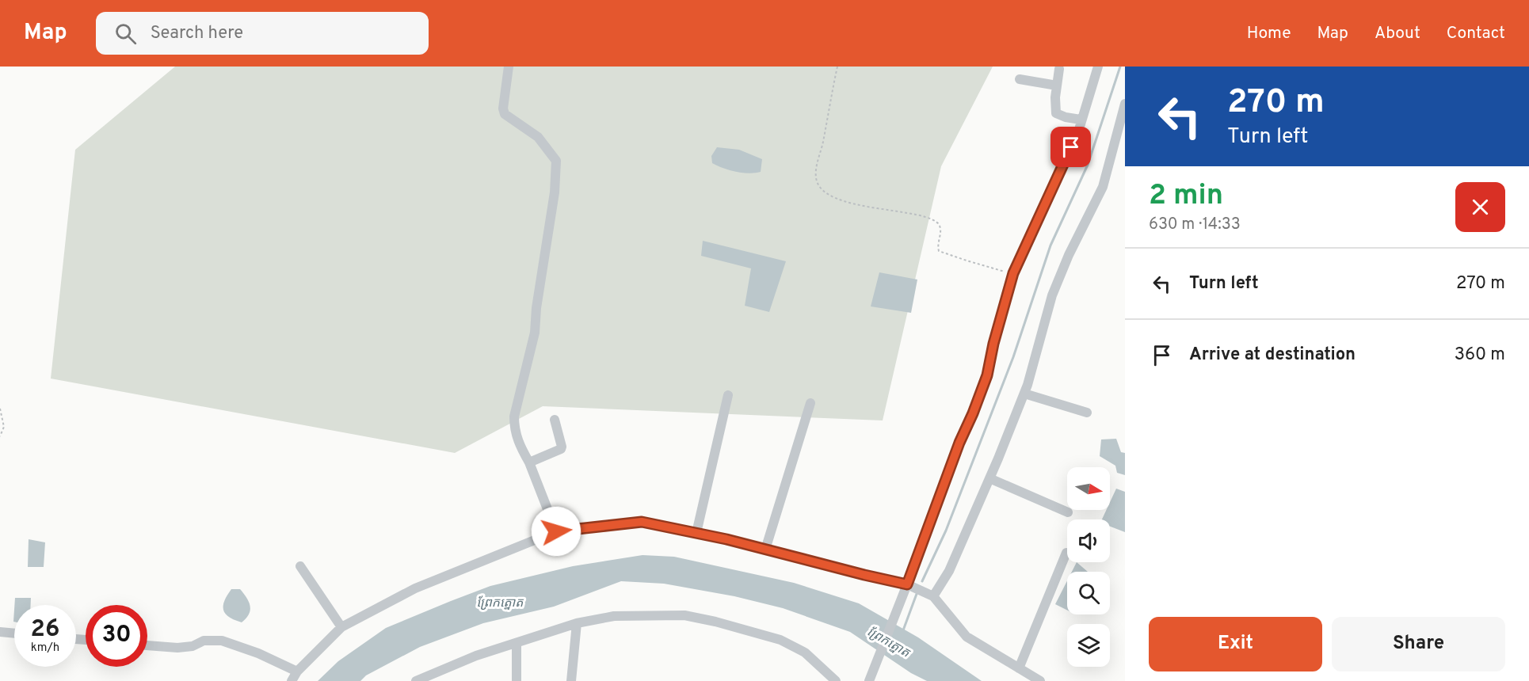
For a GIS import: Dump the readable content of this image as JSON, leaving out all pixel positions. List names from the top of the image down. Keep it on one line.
{"water":["ព្រែកត្នោត"],"north":"right","page":{"header":"Map","search":"Search here","nav":["Home","Map","About","Contact"],"turn":["270 m","Turn left"],"heading":["2 min","630 m · 14:33"],"list":[{"name":"Turn left","value":"270 m"},{"name":"Arrive at destination","value":"360 m"}],"speed":"26 km/h","limit":"30","buttons":["Exit","Share"]}}
